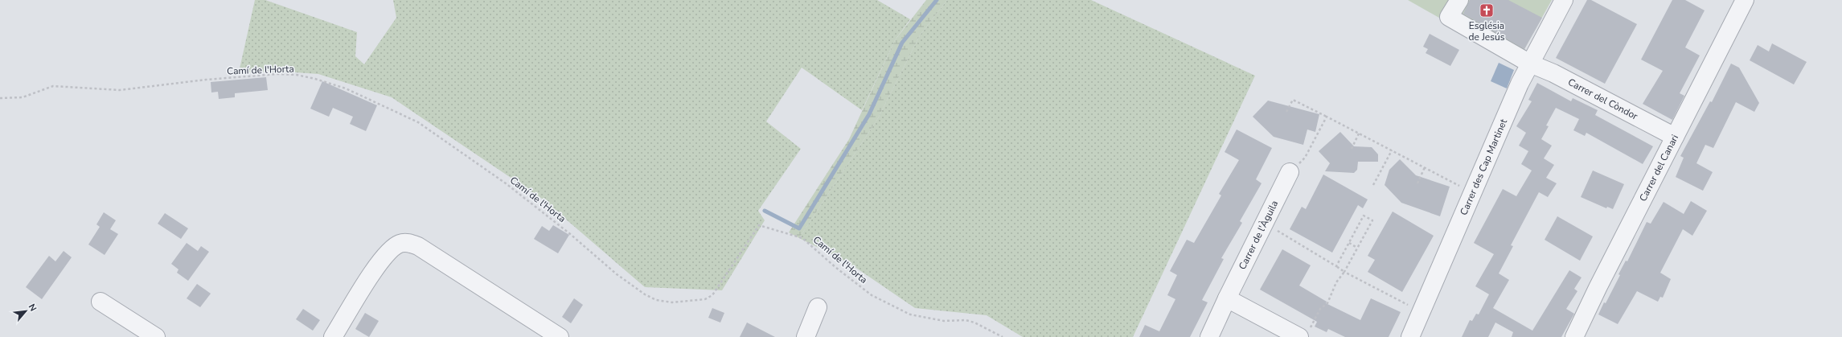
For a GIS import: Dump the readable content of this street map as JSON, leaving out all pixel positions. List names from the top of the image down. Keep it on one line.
{"streets":{"street":["Carrer del Còndor","Carrer des Cap Martinet","Carrer del Canari","Carrer de l'Àguila"],"path":["Camí de l'Horta"]},"crossings":[["Carrer del Còndor","Carrer des Cap Martinet"],["Carrer del Còndor","Carrer del Canari"]],"places":{"church":["Església de Jesús"]},"north":"top right"}
